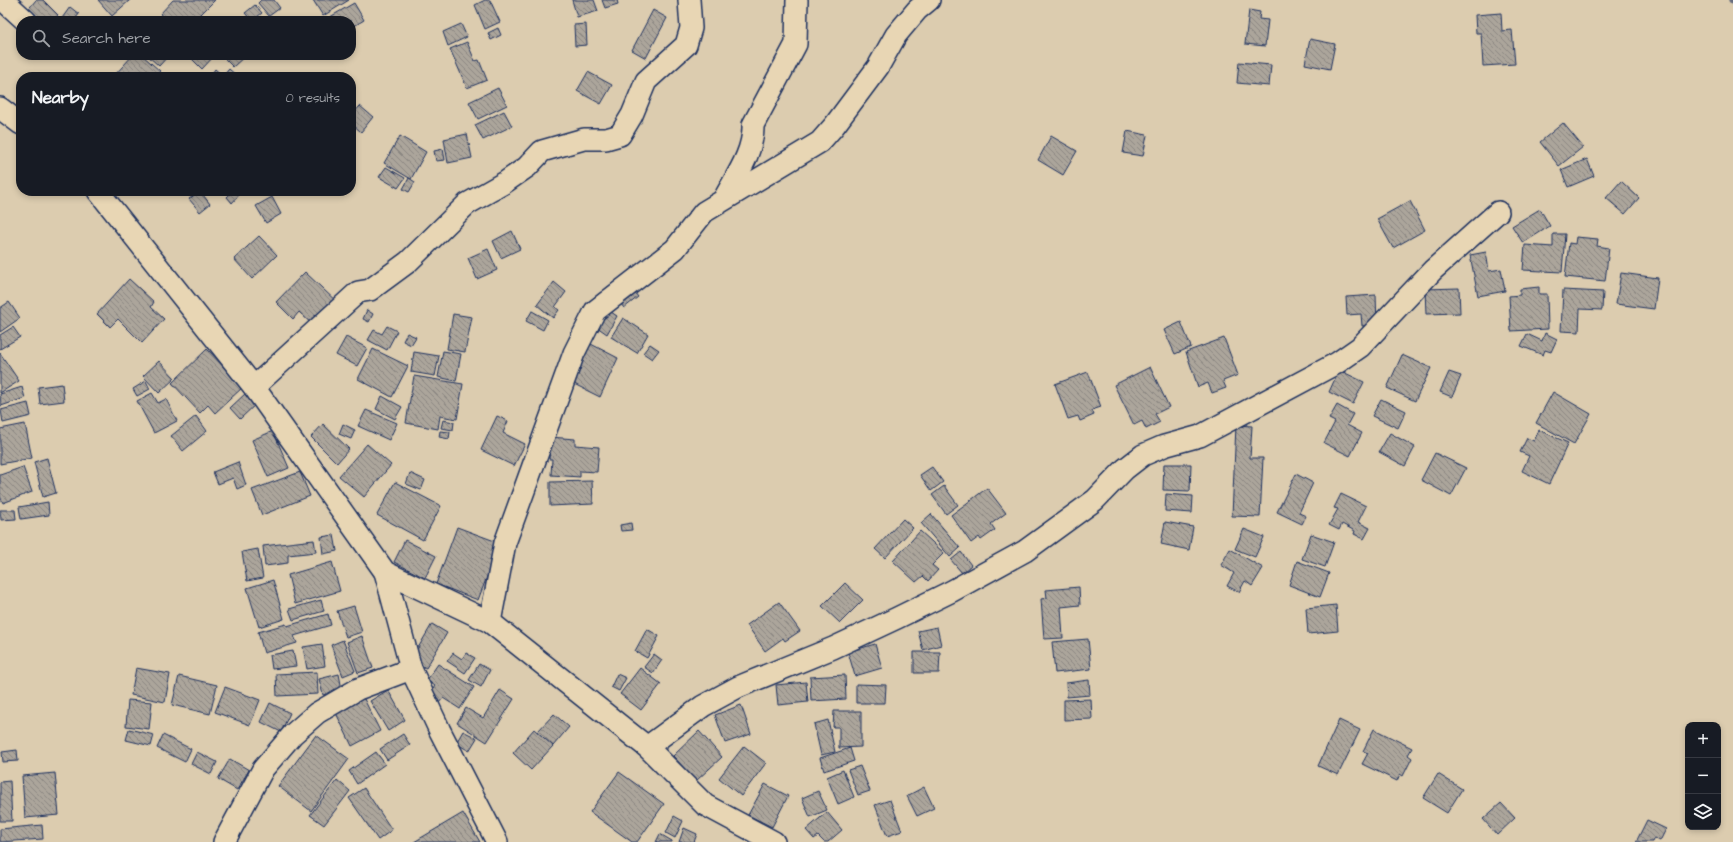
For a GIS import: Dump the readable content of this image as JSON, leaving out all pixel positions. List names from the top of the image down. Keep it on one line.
{"page":{"search":"Search here","heading":["Nearby","0 results"],"map_buttons":["+","−"]}}
